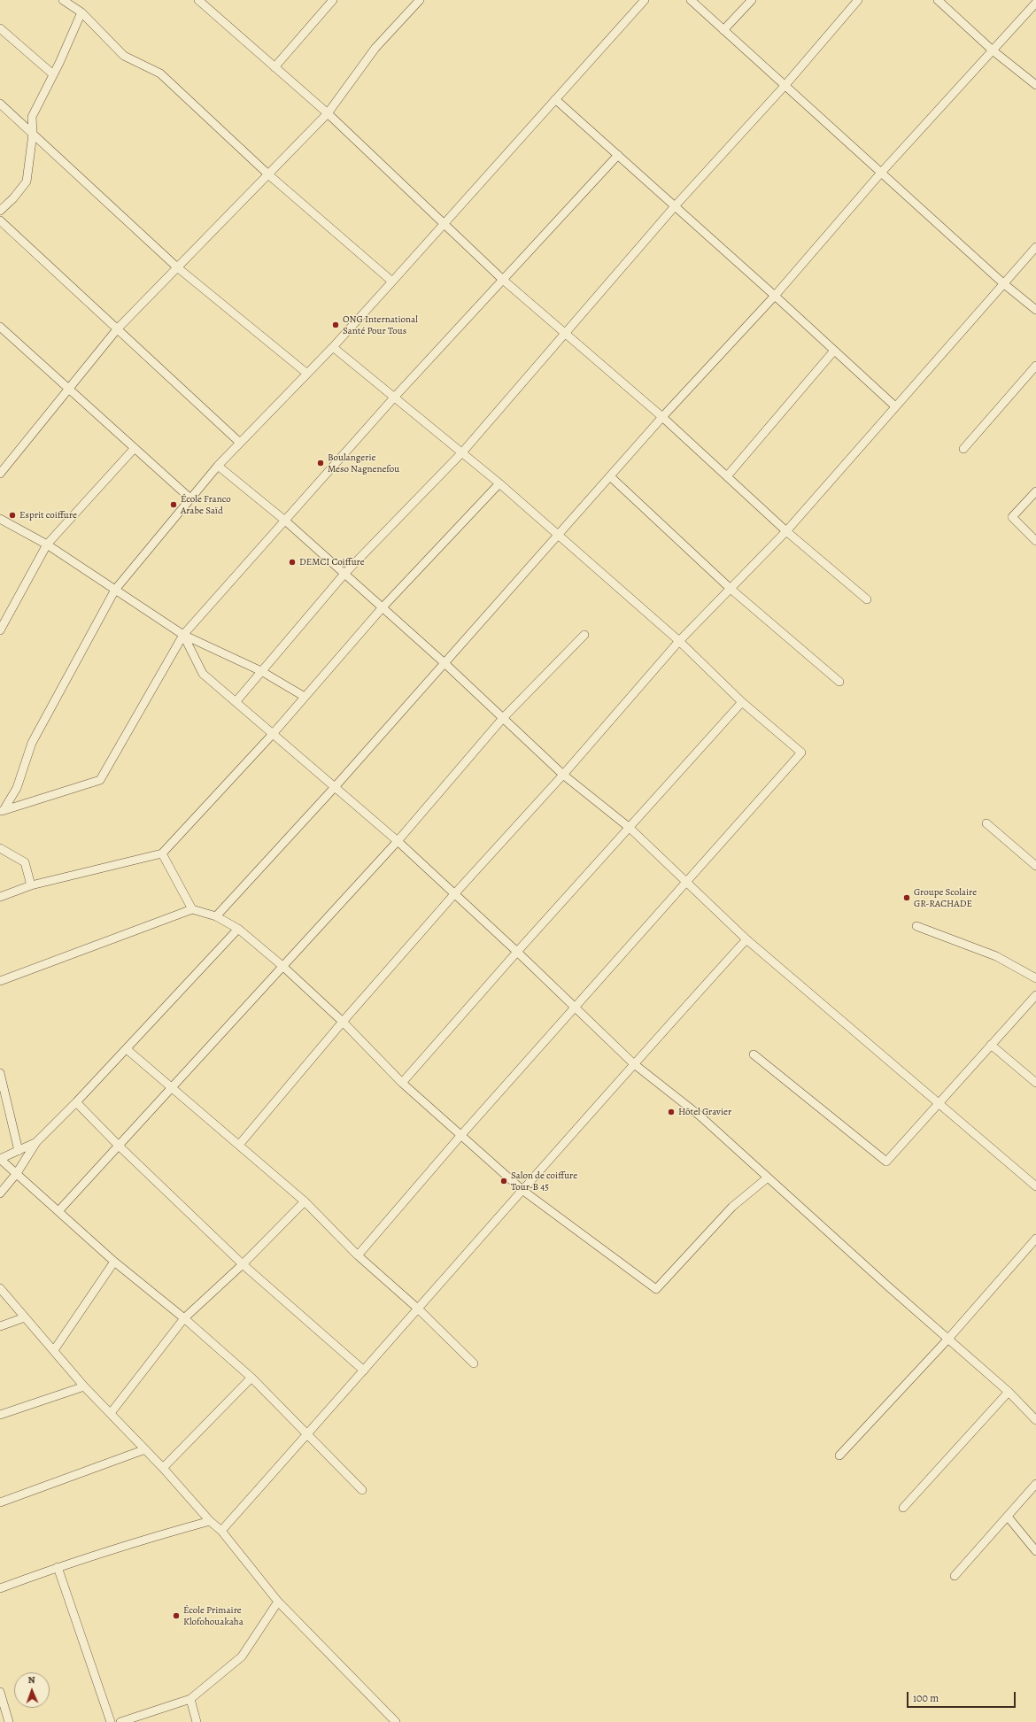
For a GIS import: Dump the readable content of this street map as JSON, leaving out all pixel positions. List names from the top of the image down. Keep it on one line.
{"places":["ONG International Santé Pour Tous","Boulangerie Meso Nagnenefou","École Franco Arabe Saïd","Esprit coiffure","DEMCI Coiffure","Groupe Scolaire GR-RACHADE","Hôtel Gravier","Salon de coiffure Tour-B 45","École Primaire Klofohouakaha"],"scale_bar":"100 m","north":"top"}
